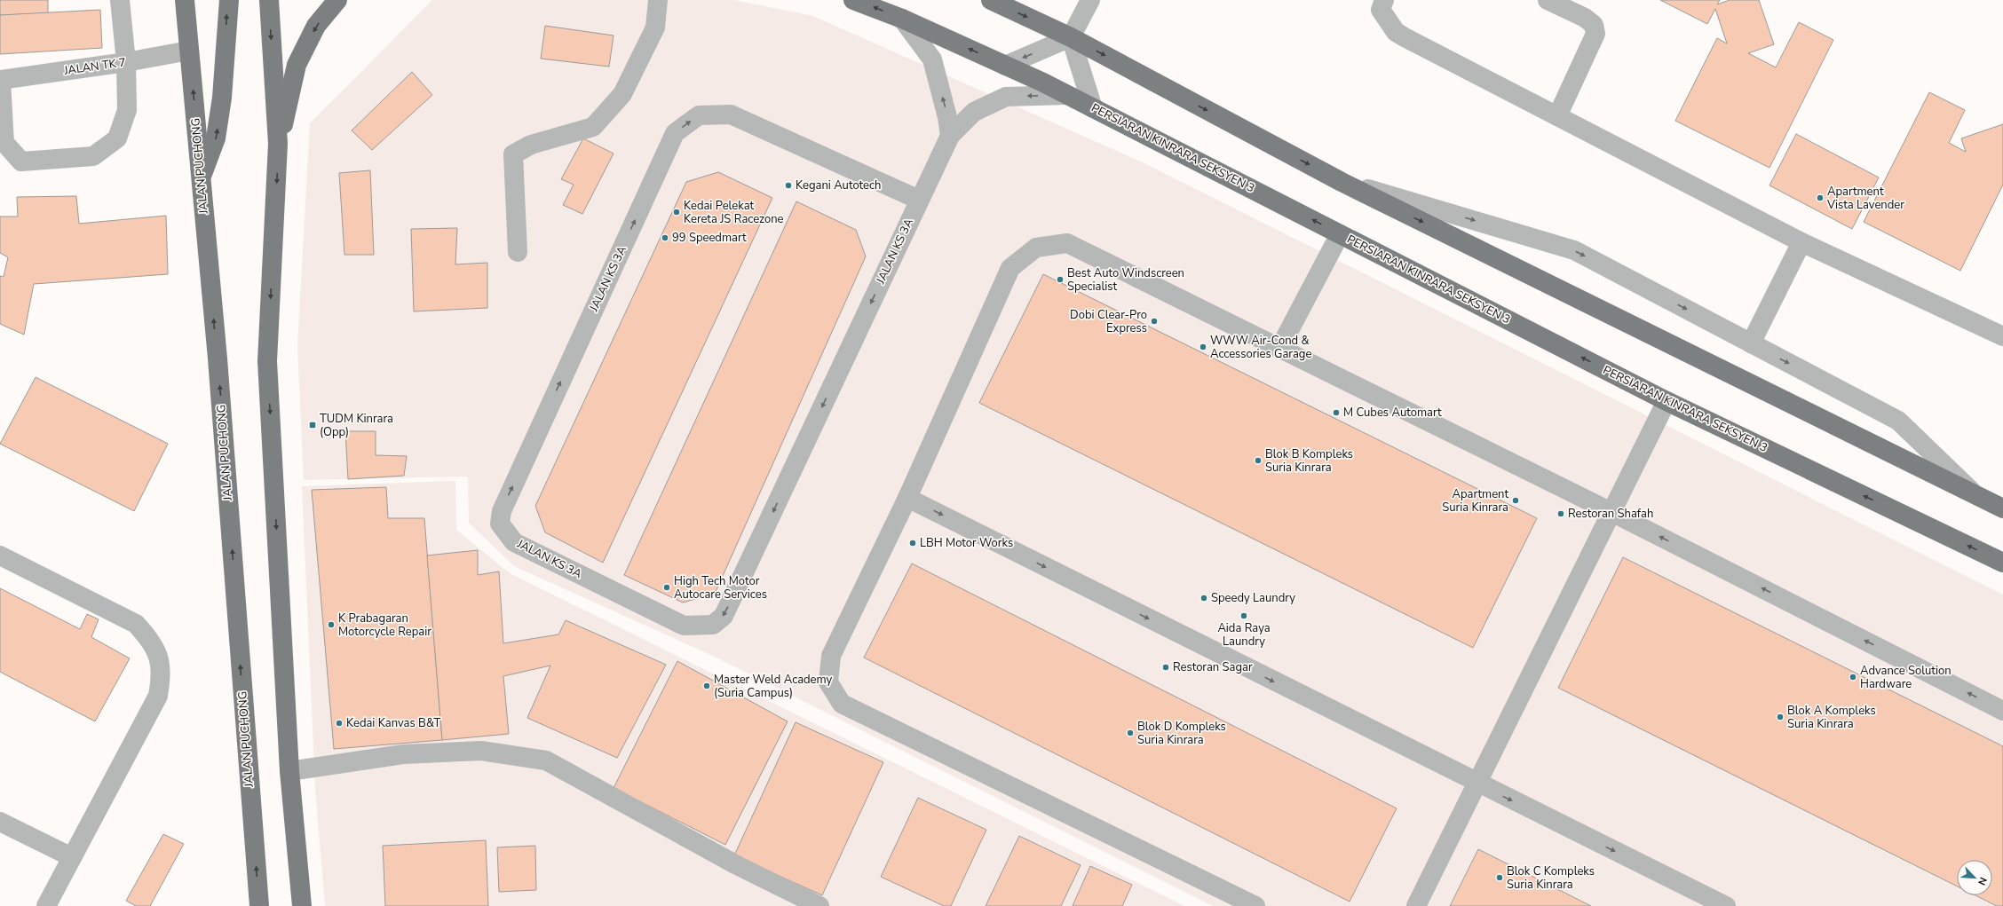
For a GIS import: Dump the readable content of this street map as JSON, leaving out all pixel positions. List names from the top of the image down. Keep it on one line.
{"streets":{"main road":["PERSIARAN KINRARA SEKSYEN 3","JALAN PUCHONG"],"street":["JALAN TK 7","JALAN KS 3A"]},"crossings":[["JALAN TK 7","JALAN PUCHONG"],["PERSIARAN KINRARA SEKSYEN 3","JALAN KS 3A"]],"places":{"other":["Kegani Autotech","Apartment Vista Lavender","Kedai Pelekat Kereta JS Racezone","99 Speedmart","Best Auto Windscreen Specialist","Dobi Clear-Pro Express","WWW Air-Cond & Accessories Garage","M Cubes Automart","Blok B Kompleks Suria Kinrara","Apartment Suria Kinrara","Restoran Shafah","LBH Motor Works","High Tech Motor Autocare Services","Speedy Laundry","Aida Raya Laundry","K Prabagaran Motorcycle Repair","Restoran Sagar","Advance Solution Hardware","Master Weld Academy (Suria Campus)","Blok A Kompleks Suria Kinrara","Kedai Kanvas B&T","Blok D Kompleks Suria Kinrara","Blok C Kompleks Suria Kinrara"],"transit":["TUDM Kinrara (Opp)"]},"north":"bottom right"}
